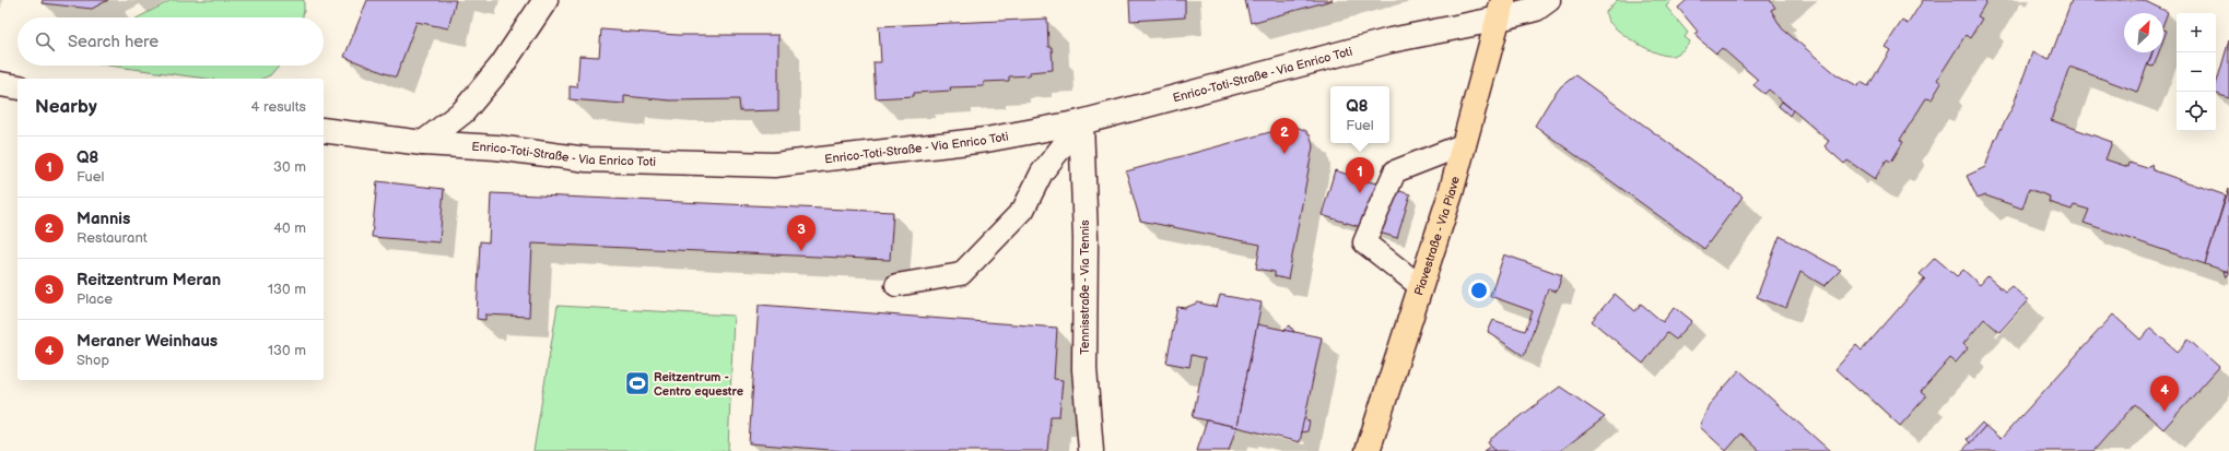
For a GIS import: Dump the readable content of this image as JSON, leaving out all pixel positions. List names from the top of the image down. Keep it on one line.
{"streets":{"main road":["Piavestraße - Via Piave"],"street":["Enrico-Toti-Straße - Via Enrico Toti","Tennisstraße - Via Tennis"]},"crossings":[["Enrico-Toti-Straße - Via Enrico Toti","Piavestraße - Via Piave"],["Enrico-Toti-Straße - Via Enrico Toti","Tennisstraße - Via Tennis"]],"places":{"sports":["Reitzentrum - Centro equestre"]},"north":"top right","page":{"map_buttons":["+","−"],"search":"Search here","heading":["Nearby","4 results"],"popup":["Q8","Fuel"],"pins":["2","1","3","4"],"list":[{"mark":"1","name":"Q8","note":"Fuel","value":"30 m"},{"mark":"2","name":"Mannis","note":"Restaurant","value":"40 m"},{"mark":"3","name":"Reitzentrum Meran","note":"Place","value":"130 m"},{"mark":"4","name":"Meraner Weinhaus","note":"Shop","value":"130 m"}]}}
